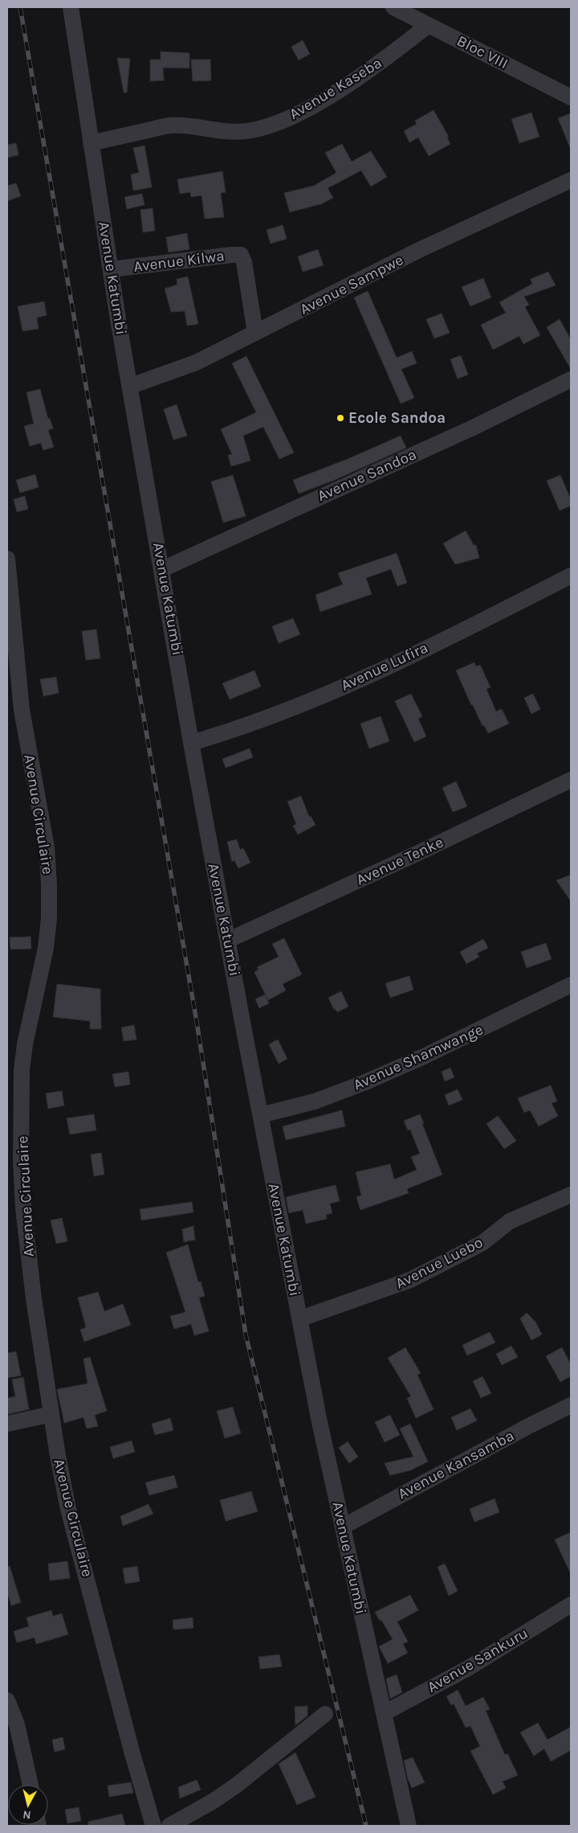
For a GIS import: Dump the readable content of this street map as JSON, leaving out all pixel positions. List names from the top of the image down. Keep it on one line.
{"streets":{"street":["Bloc VIII","Avenue Kaseba","Avenue Kilwa","Avenue Katumbi","Avenue Sampwe","Avenue Sandoa","Avenue Lufira","Avenue Circulaire","Avenue Tenke","Avenue Shamwange","Avenue Luebo","Avenue Kansamba","Avenue Sankuru"]},"crossings":[["Bloc VIII","Avenue Kaseba"],["Avenue Kaseba","Avenue Katumbi"],["Avenue Kilwa","Avenue Katumbi"],["Avenue Kilwa","Avenue Sampwe"],["Avenue Katumbi","Avenue Sampwe"],["Avenue Katumbi","Avenue Sandoa"],["Avenue Katumbi","Avenue Lufira"],["Avenue Katumbi","Avenue Tenke"],["Avenue Katumbi","Avenue Shamwange"],["Avenue Katumbi","Avenue Luebo"],["Avenue Katumbi","Avenue Kansamba"],["Avenue Katumbi","Avenue Sankuru"]],"places":["Ecole Sandoa"],"north":"bottom"}
